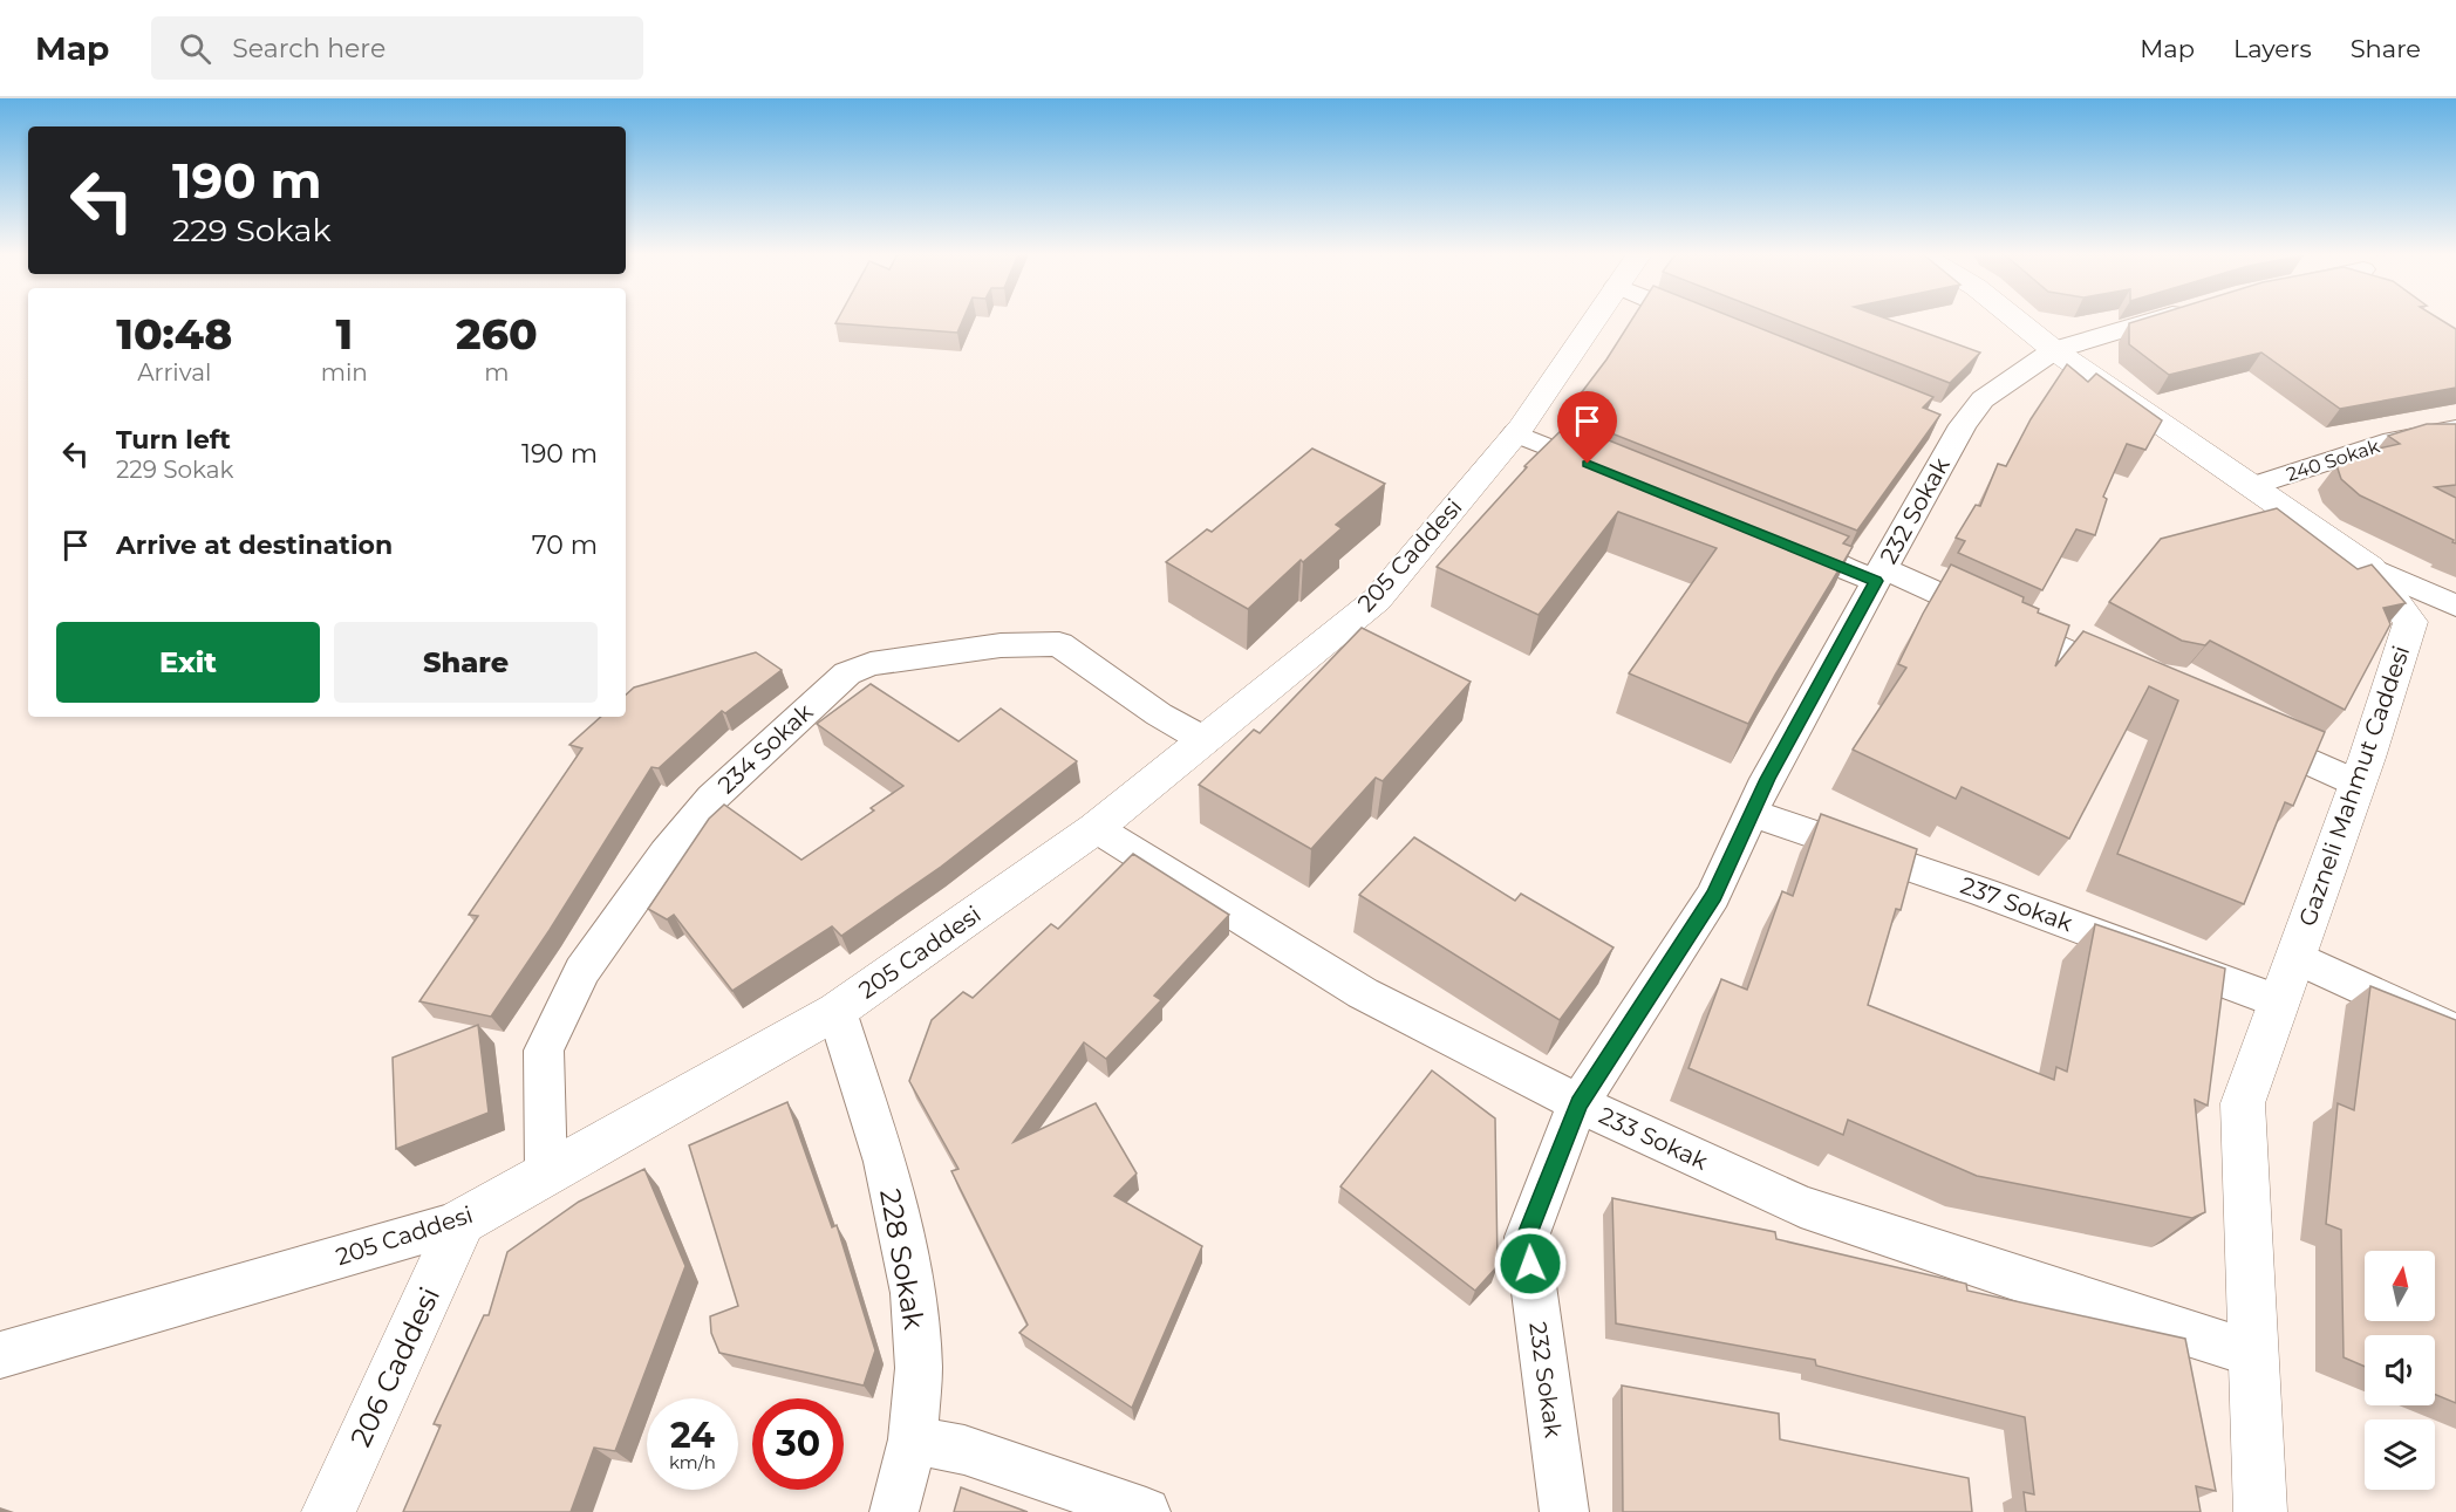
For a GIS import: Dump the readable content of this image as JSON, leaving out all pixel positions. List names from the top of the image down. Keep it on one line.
{"streets":{"street":["240 Sokak","232 Sokak","205 Caddesi","234 Sokak","Gazneli Mahmut Caddesi","237 Sokak","233 Sokak","228 Sokak","206 Caddesi"]},"crossings":[["240 Sokak","Gazneli Mahmut Caddesi"],["232 Sokak","Gazneli Mahmut Caddesi"],["232 Sokak","237 Sokak"],["232 Sokak","233 Sokak"],["205 Caddesi","234 Sokak"],["205 Caddesi","233 Sokak"],["205 Caddesi","228 Sokak"],["205 Caddesi","206 Caddesi"],["Gazneli Mahmut Caddesi","237 Sokak"],["Gazneli Mahmut Caddesi","233 Sokak"]],"north":"top","page":{"header":"Map","search":"Search here","nav":["Map","Layers","Share"],"turn":["190 m","229 Sokak"],"eta":["10:48","Arrival","1","min","260","m"],"list":[{"name":"Turn left","note":"229 Sokak","value":"190 m"},{"name":"Arrive at destination","value":"70 m"}],"buttons":["Exit","Share"],"speed":"24 km/h","limit":"30"}}
